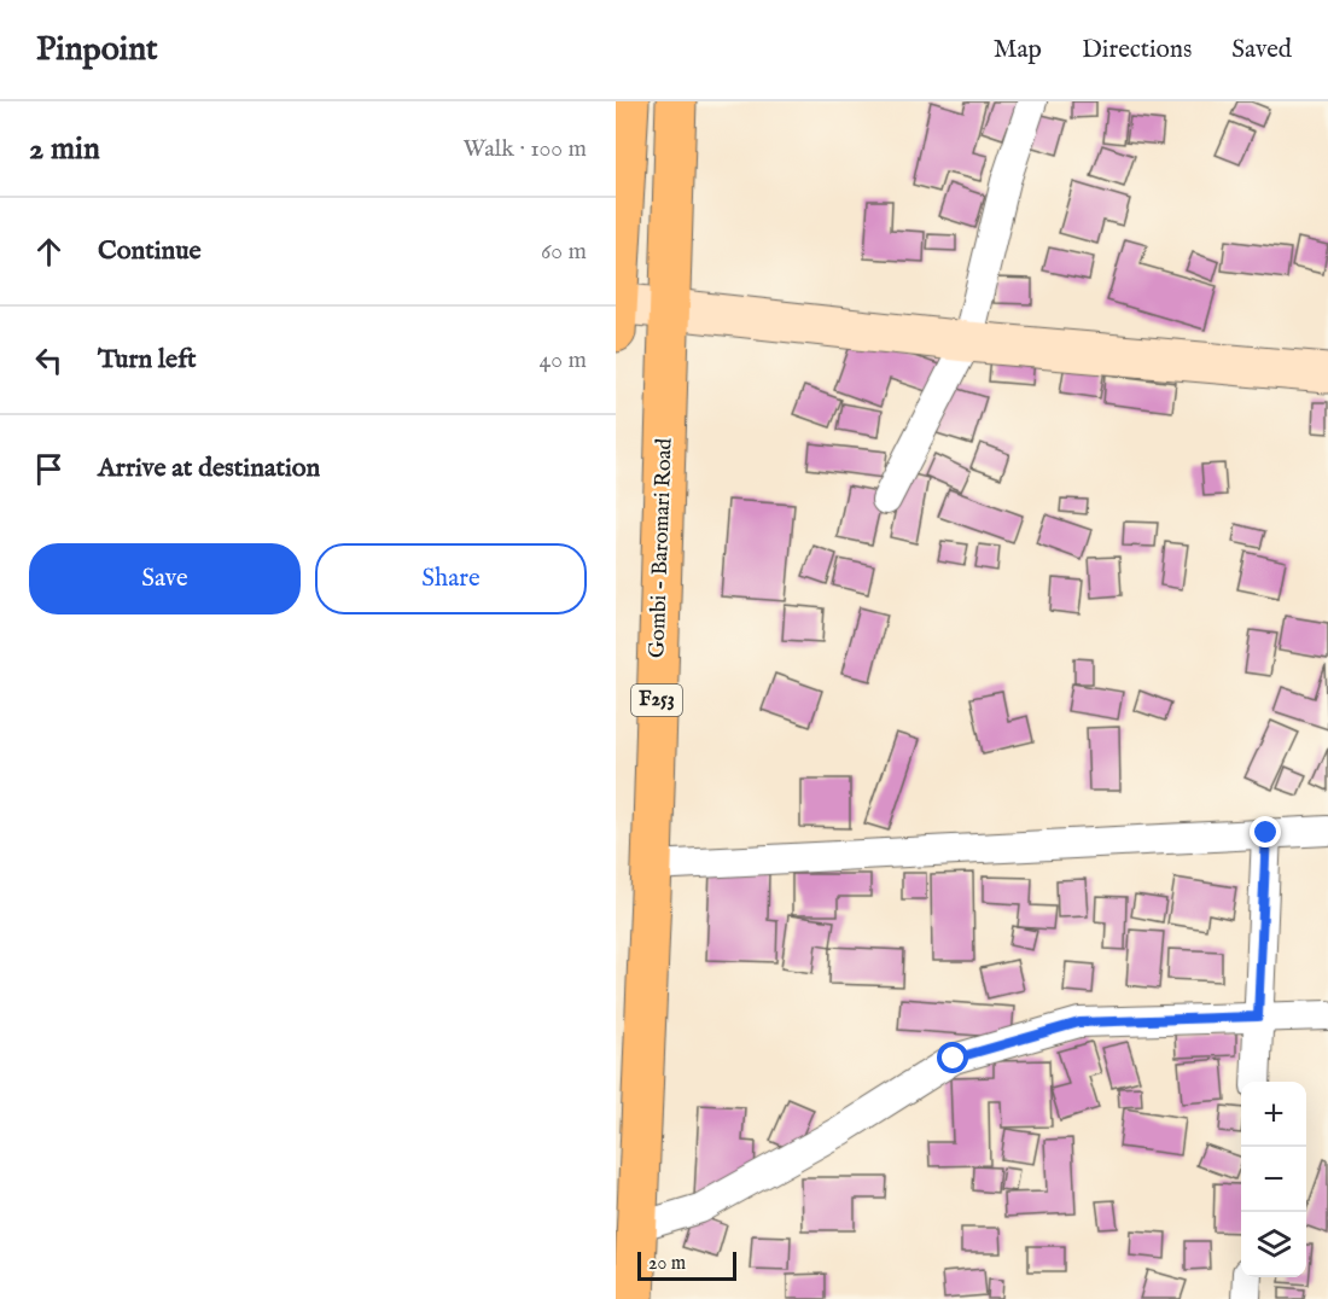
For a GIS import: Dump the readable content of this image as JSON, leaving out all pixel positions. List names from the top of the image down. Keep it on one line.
{"streets":{"main road":["Gombi - Baromari Road","F253"]},"scale_bar":"20 m","page":{"header":"Pinpoint","nav":["Map","Directions","Saved"],"heading":["2 min","Walk · 100 m"],"list":[["Continue","60 m"],["Turn left","40 m"],"Arrive at destination"],"buttons":["Save","Share"],"map_buttons":["+","−"],"scale":"20 m"}}
